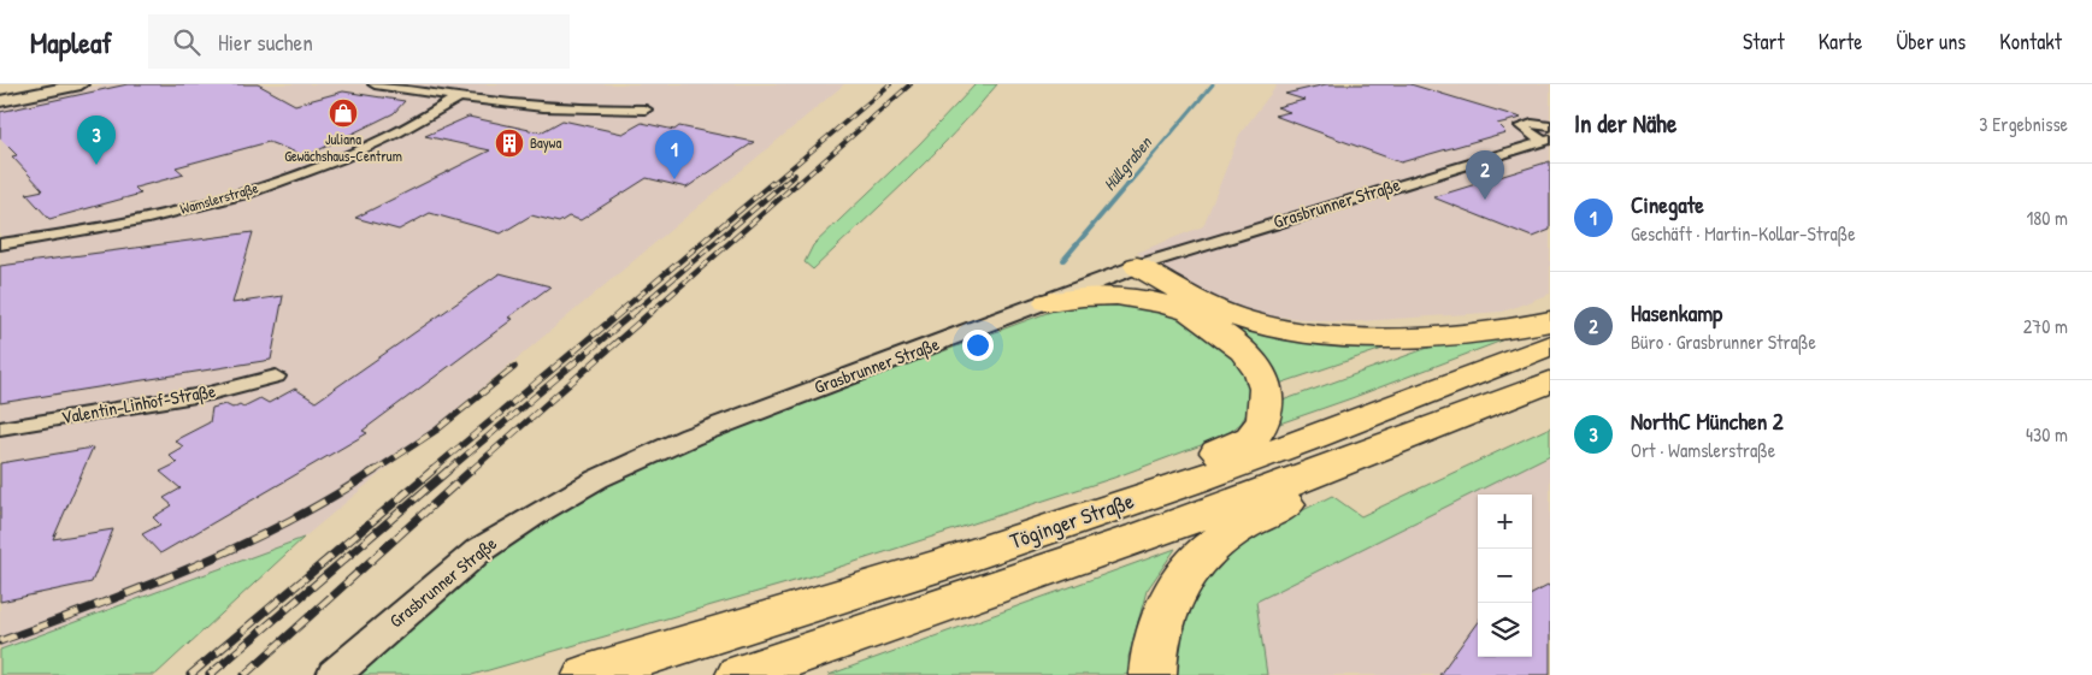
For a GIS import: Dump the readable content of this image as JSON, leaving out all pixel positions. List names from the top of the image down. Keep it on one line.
{"streets":{"highway":["Töginger Straße"],"street":["Wamslerstraße","Grasbrunner Straße","Valentin-Linhof-Straße"]},"water":["Hüllgraben"],"places":{"shop":["Juliana Gewächshaus-Centrum"],"building":["Baywa"]},"page":{"header":"Mapleaf","search":"Hier suchen","nav":["Start","Karte","Über uns","Kontakt"],"heading":["In der Nähe","3 Ergebnisse"],"pins":["3","1","2"],"list":[{"mark":"1","name":"Cinegate","note":"Geschäft · Martin-Kollar-Straße","value":"180 m"},{"mark":"2","name":"Hasenkamp","note":"Büro · Grasbrunner Straße","value":"270 m"},{"mark":"3","name":"NorthC München 2","note":"Ort · Wamslerstraße","value":"430 m"}],"map_buttons":["+","−"]}}
